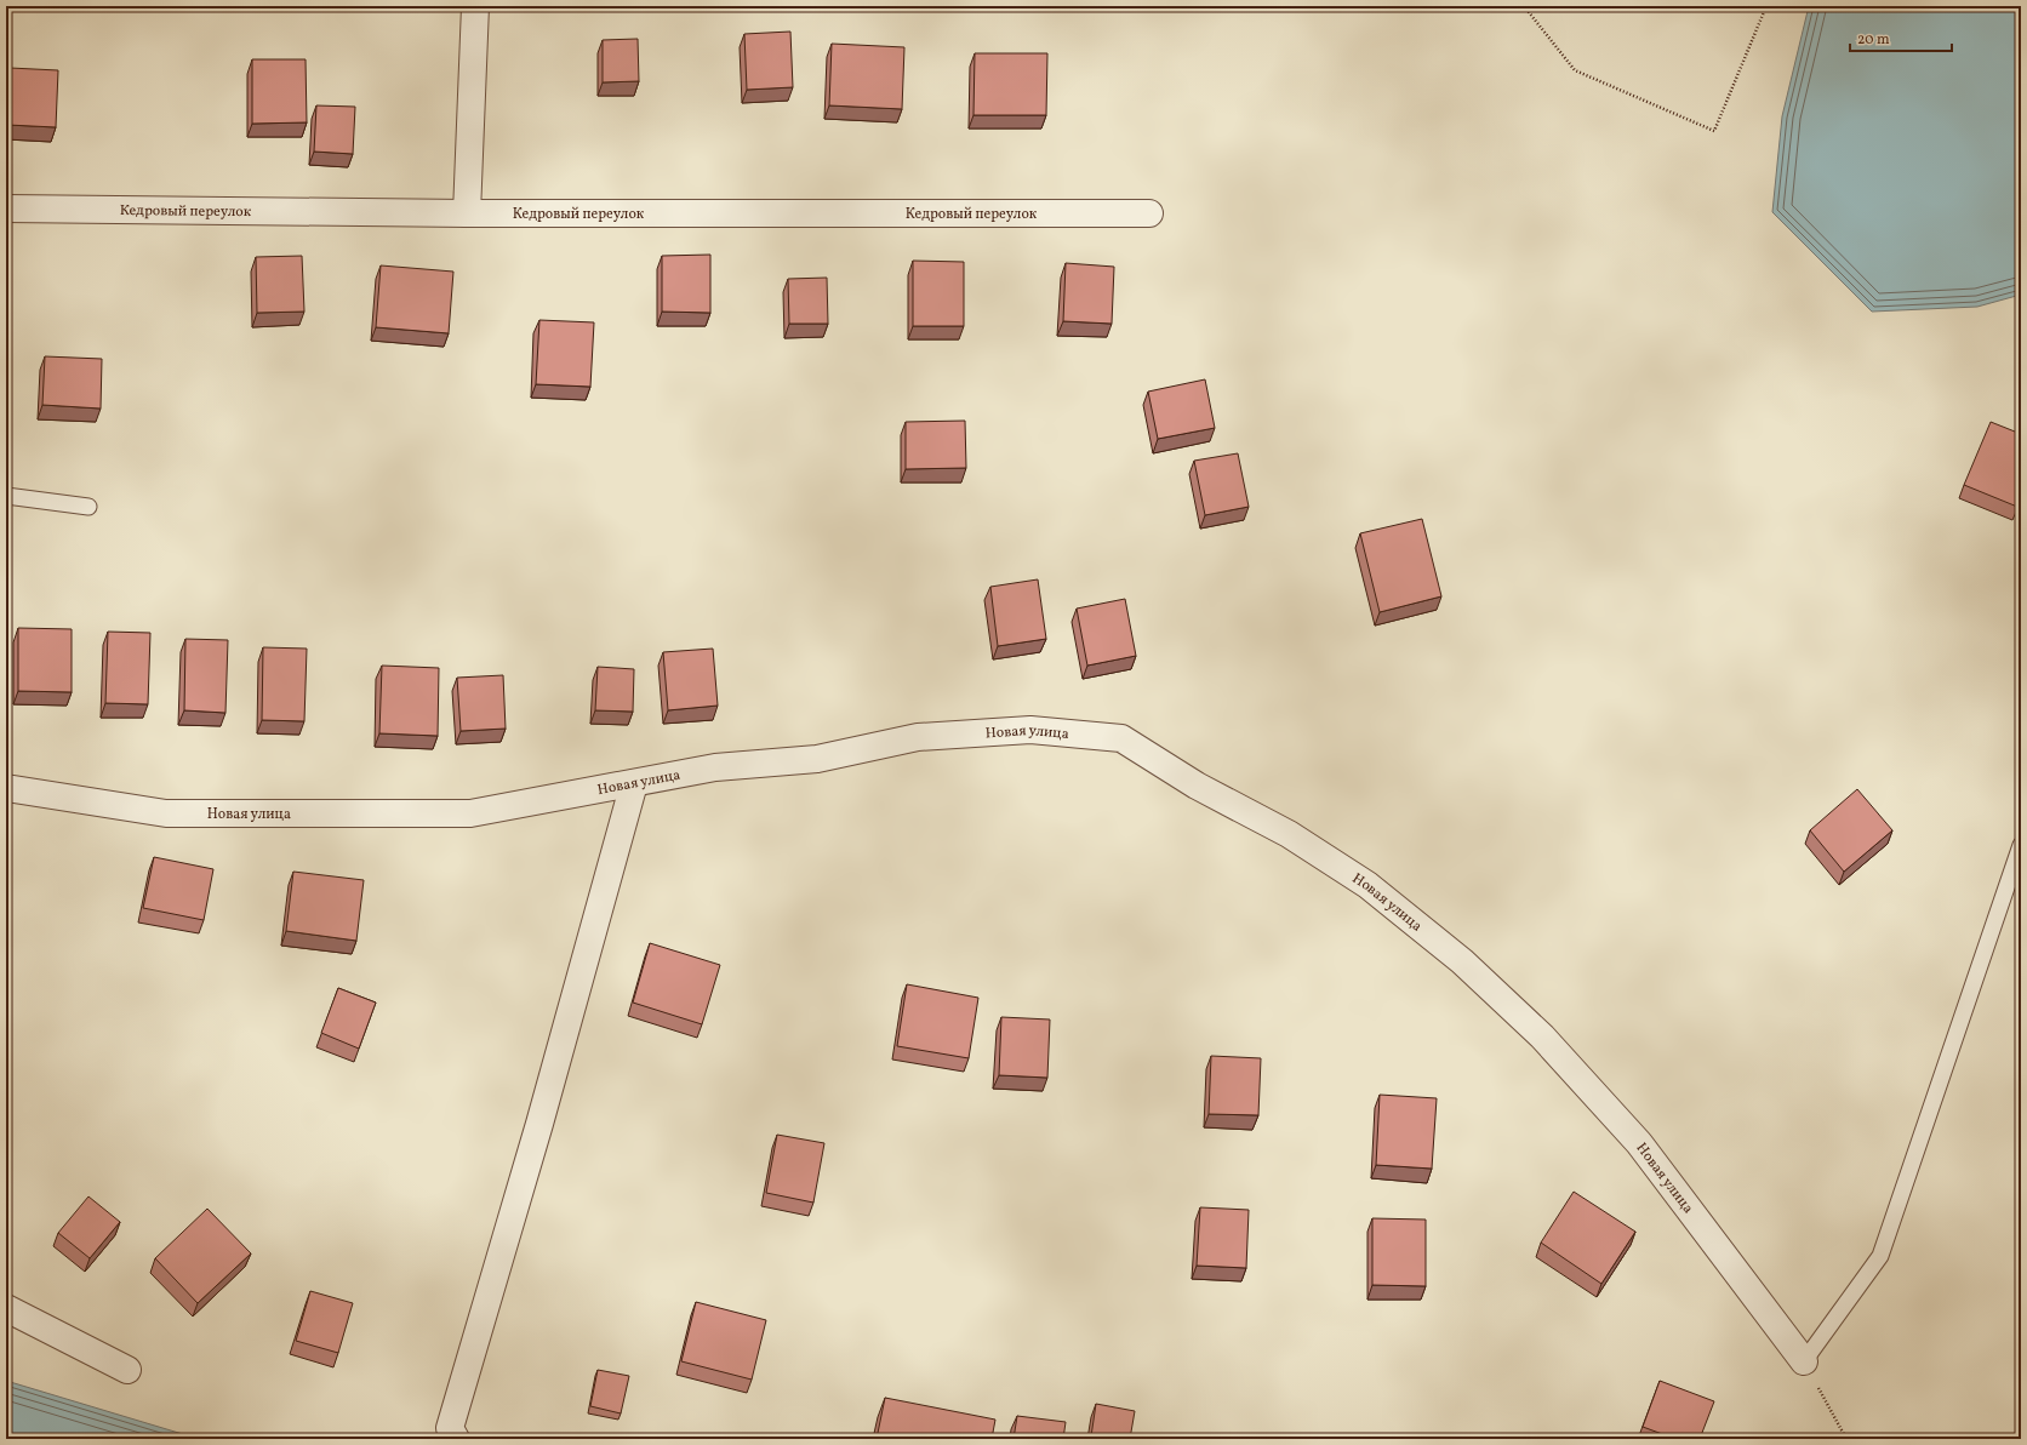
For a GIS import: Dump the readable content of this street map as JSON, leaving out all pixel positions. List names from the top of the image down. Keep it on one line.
{"streets":{"street":["Кедровый переулок","Новая улица"]},"scale_bar":"20 m"}
